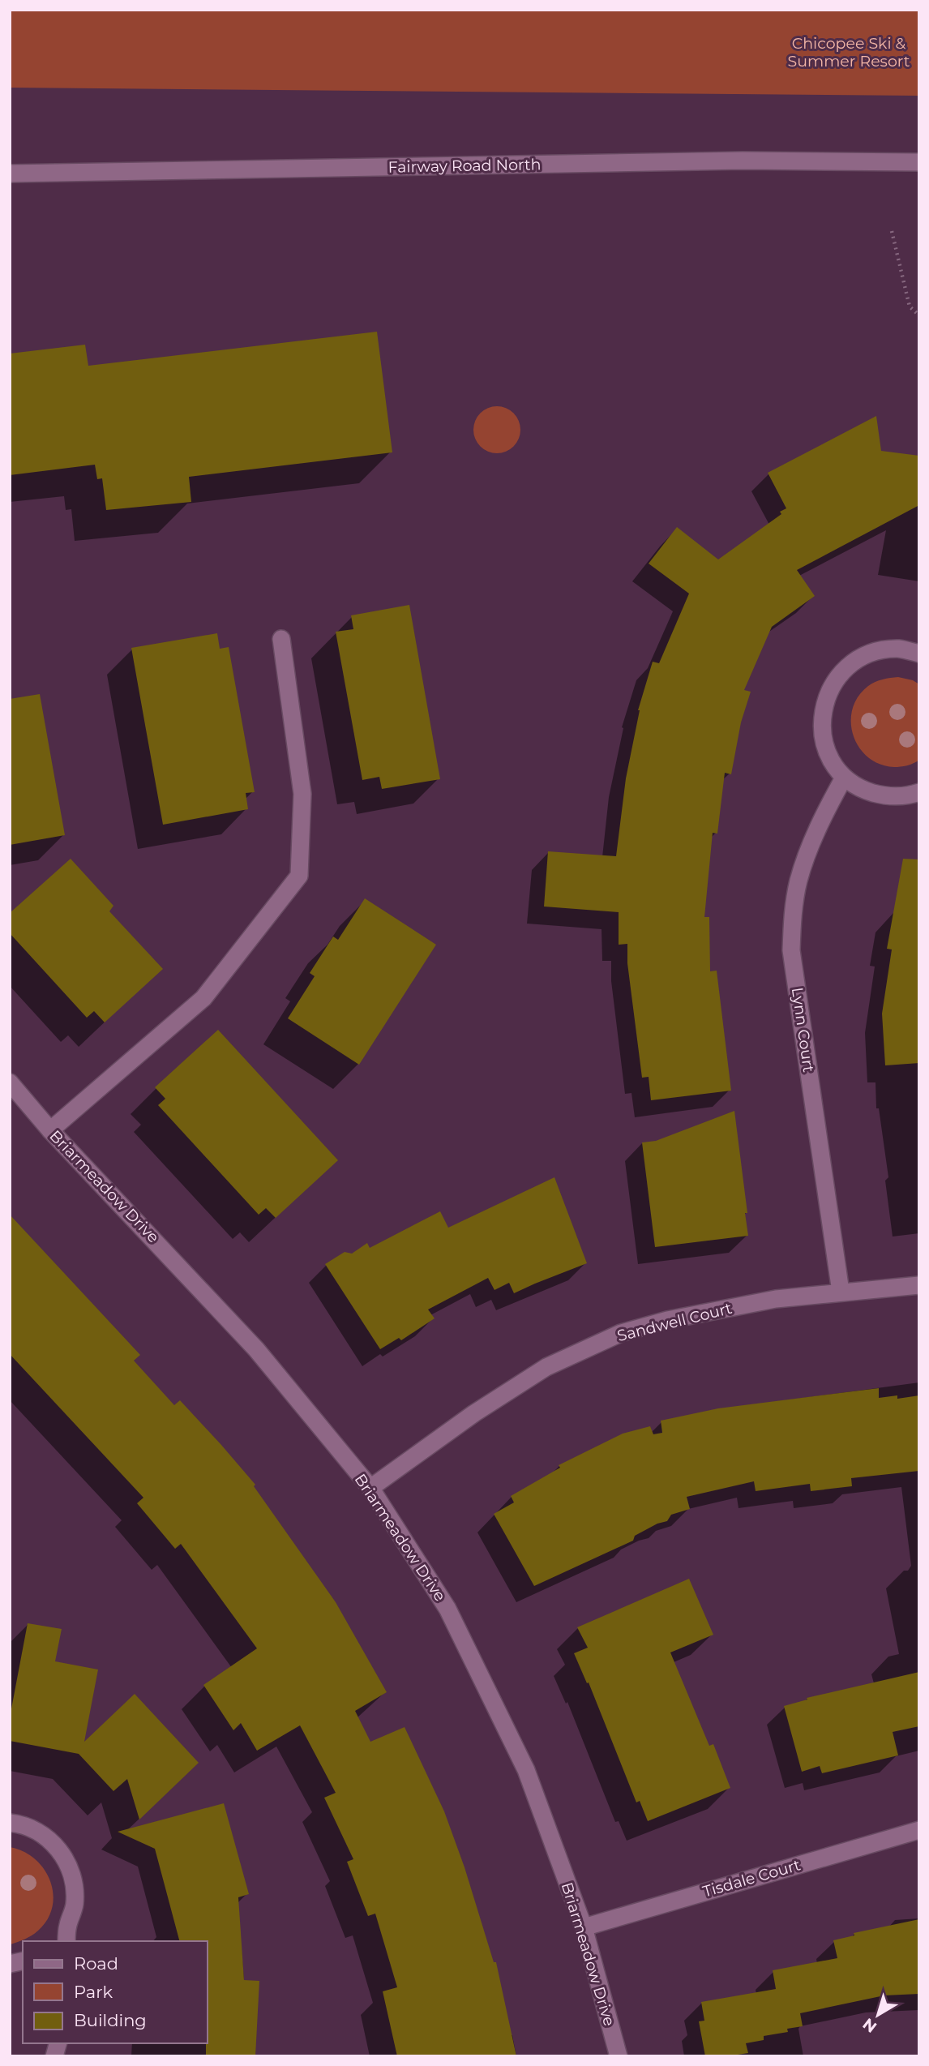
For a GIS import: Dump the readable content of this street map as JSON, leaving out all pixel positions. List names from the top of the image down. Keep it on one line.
{"streets":{"street":["Fairway Road North","Lynn Court","Briarmeadow Drive","Sandwell Court","Tisdale Court"]},"crossings":[["Lynn Court","Sandwell Court"],["Briarmeadow Drive","Sandwell Court"],["Briarmeadow Drive","Tisdale Court"]],"parks":["Chicopee Ski & Summer Resort"],"legend":["Road","Park","Building"],"north":"bottom left"}
